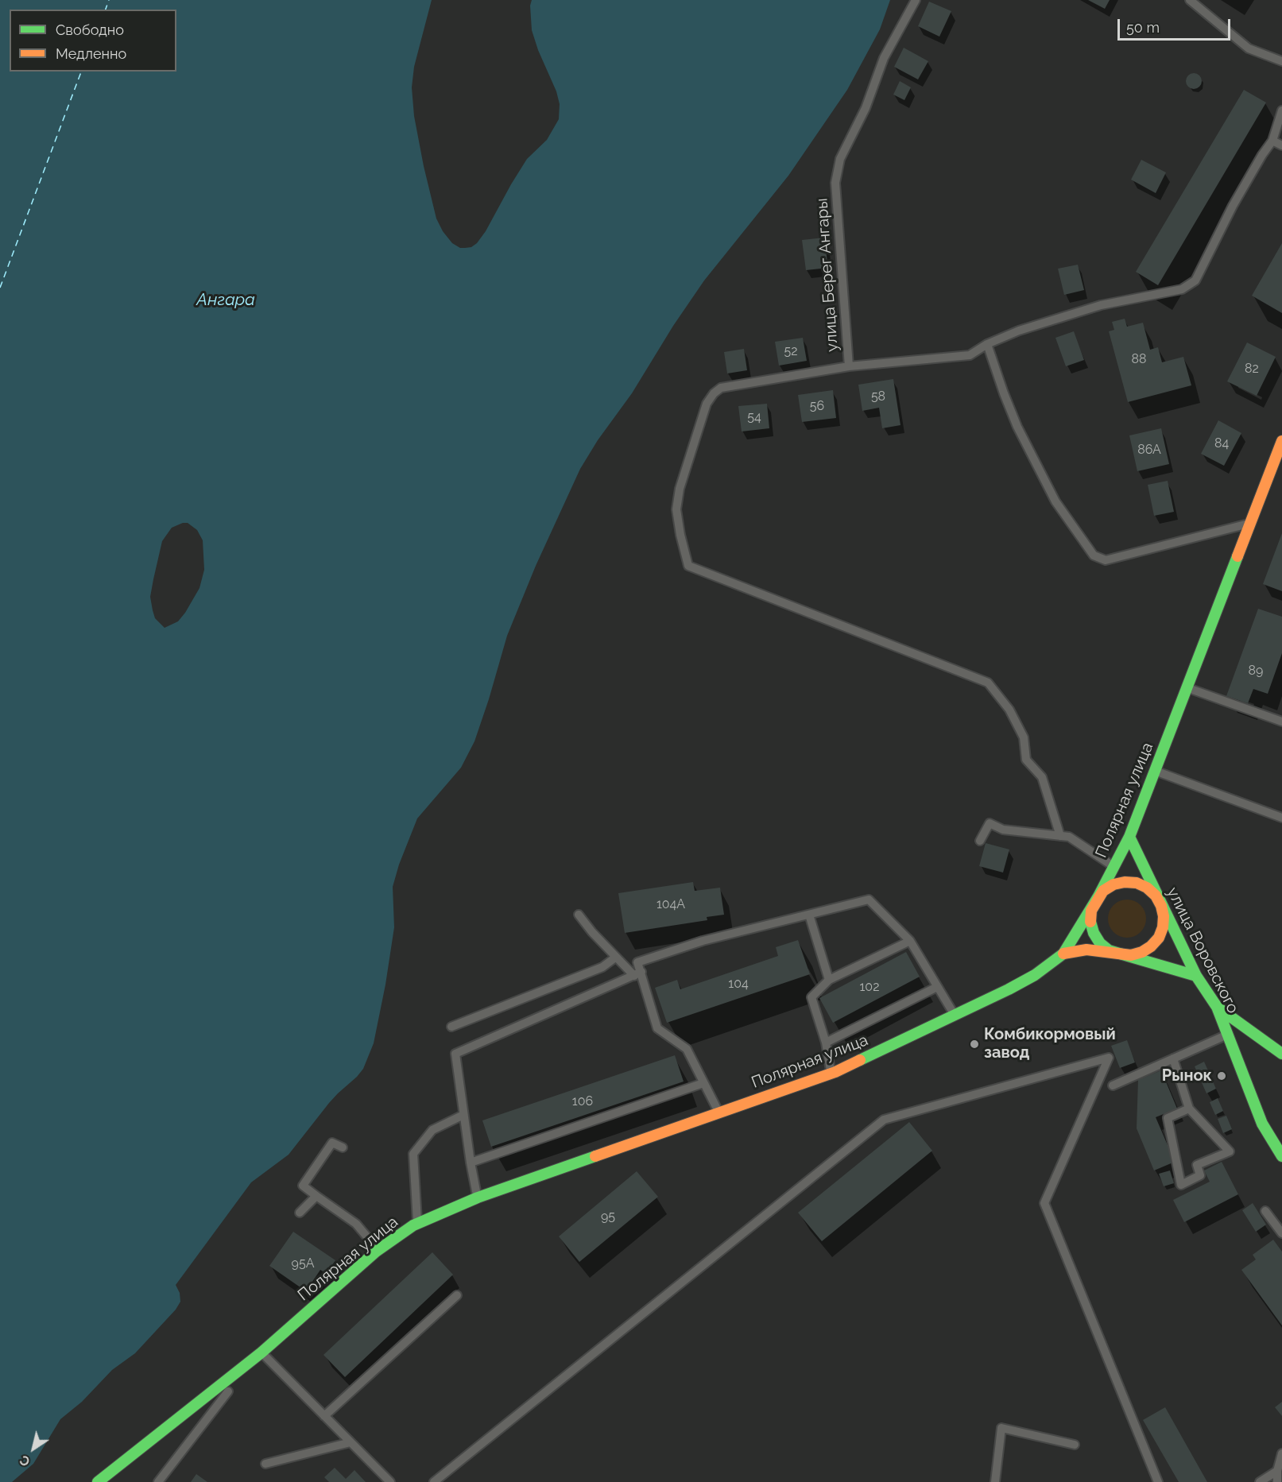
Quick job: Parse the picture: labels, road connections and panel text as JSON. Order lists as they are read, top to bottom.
{
  "streets": {
    "main road": ["Полярная улица", "улица Воровского"],
    "lane": ["улица Берег Ангары"]
  },
  "crossings": [
    ["Полярная улица", "улица Воровского"]
  ],
  "water": ["Ангара"],
  "places": ["Комбикормовый завод", "Рынок"],
  "house_numbers": [
    "52",
    "88",
    "82",
    "58",
    "56",
    "54",
    "84",
    "86А",
    "89",
    "104А",
    "104",
    "102",
    "106",
    "95",
    "95А"
  ],
  "legend": ["Свободно", "Медленно"],
  "scale_bar": "50 m",
  "north": "bottom left"
}
